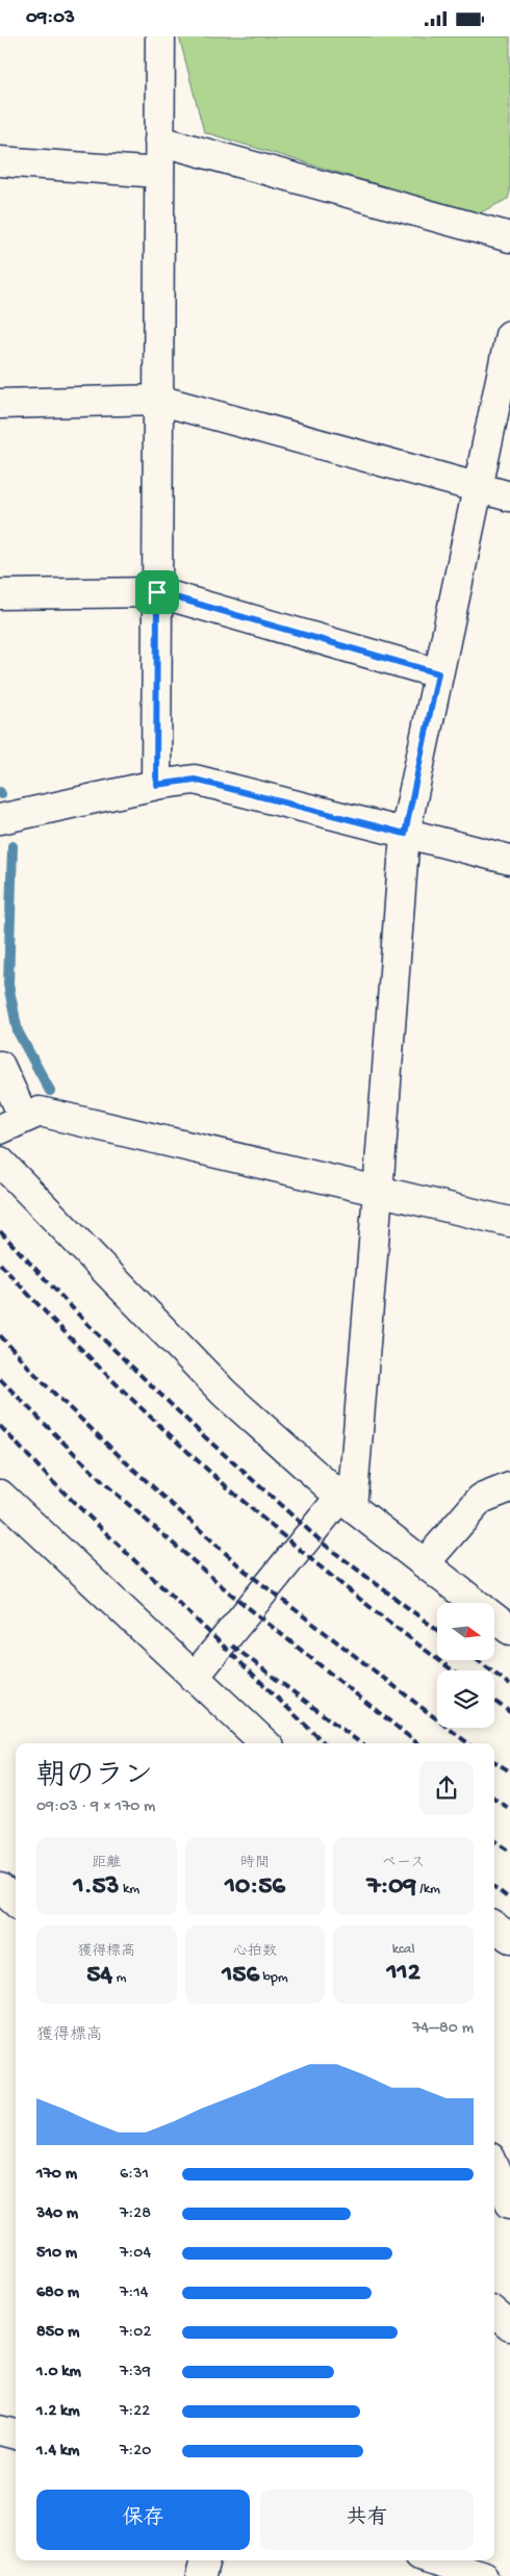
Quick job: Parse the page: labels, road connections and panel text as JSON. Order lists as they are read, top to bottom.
{
  "north": "right",
  "page": {
    "status": "09:03",
    "heading": ["朝のラン", "09:03 · 9 × 170 m"],
    "stats": [
      ["距離", "1.53 km"],
      ["時間", "10:56"],
      ["ペース", "7:09 /km"],
      ["獲得標高", "54 m"],
      ["心拍数", "156 bpm"],
      ["kcal", "112"]
    ],
    "chart": ["獲得標高", "74–80 m"],
    "list": [
      {
        "name": "170 m",
        "note": "6:31"
      },
      {
        "name": "340 m",
        "note": "7:28"
      },
      {
        "name": "510 m",
        "note": "7:04"
      },
      {
        "name": "680 m",
        "note": "7:14"
      },
      {
        "name": "850 m",
        "note": "7:02"
      },
      {
        "name": "1.0 km",
        "note": "7:39"
      },
      {
        "name": "1.2 km",
        "note": "7:22"
      },
      {
        "name": "1.4 km",
        "note": "7:20"
      }
    ],
    "buttons": ["保存", "共有"]
  }
}
